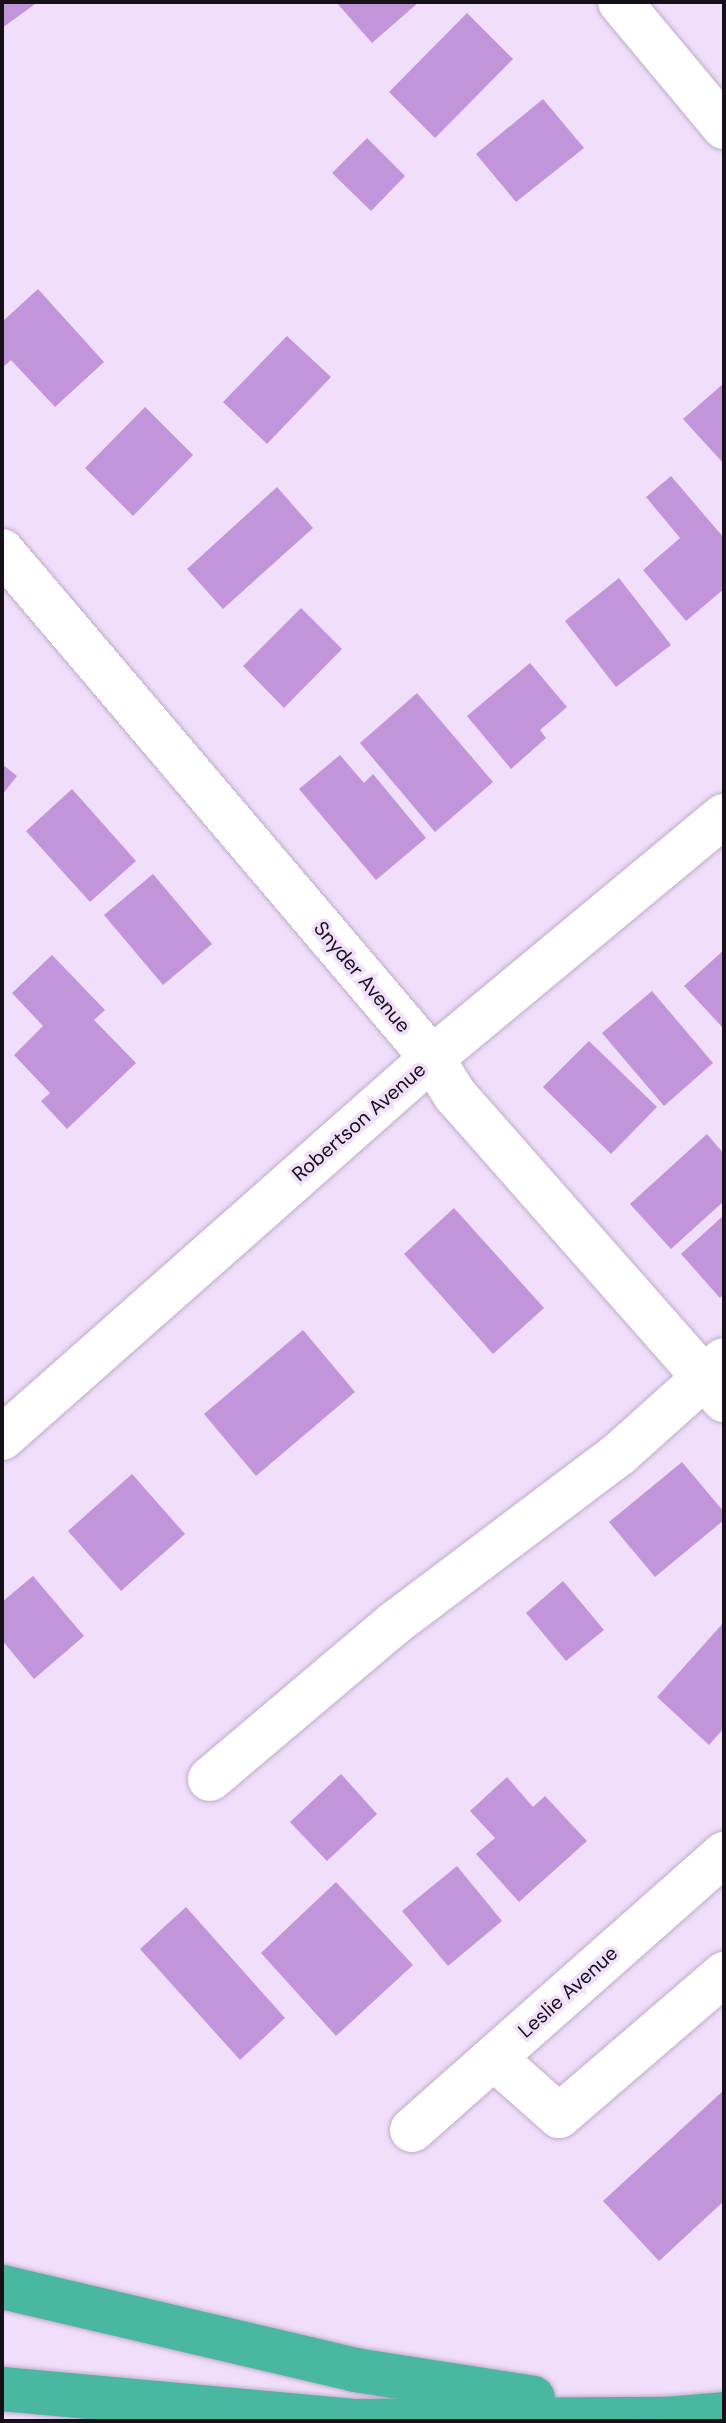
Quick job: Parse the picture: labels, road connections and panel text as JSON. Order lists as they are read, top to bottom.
{
  "streets": {
    "street": ["Snyder Avenue", "Robertson Avenue", "Leslie Avenue"]
  },
  "crossings": [
    ["Snyder Avenue", "Robertson Avenue"]
  ]
}
